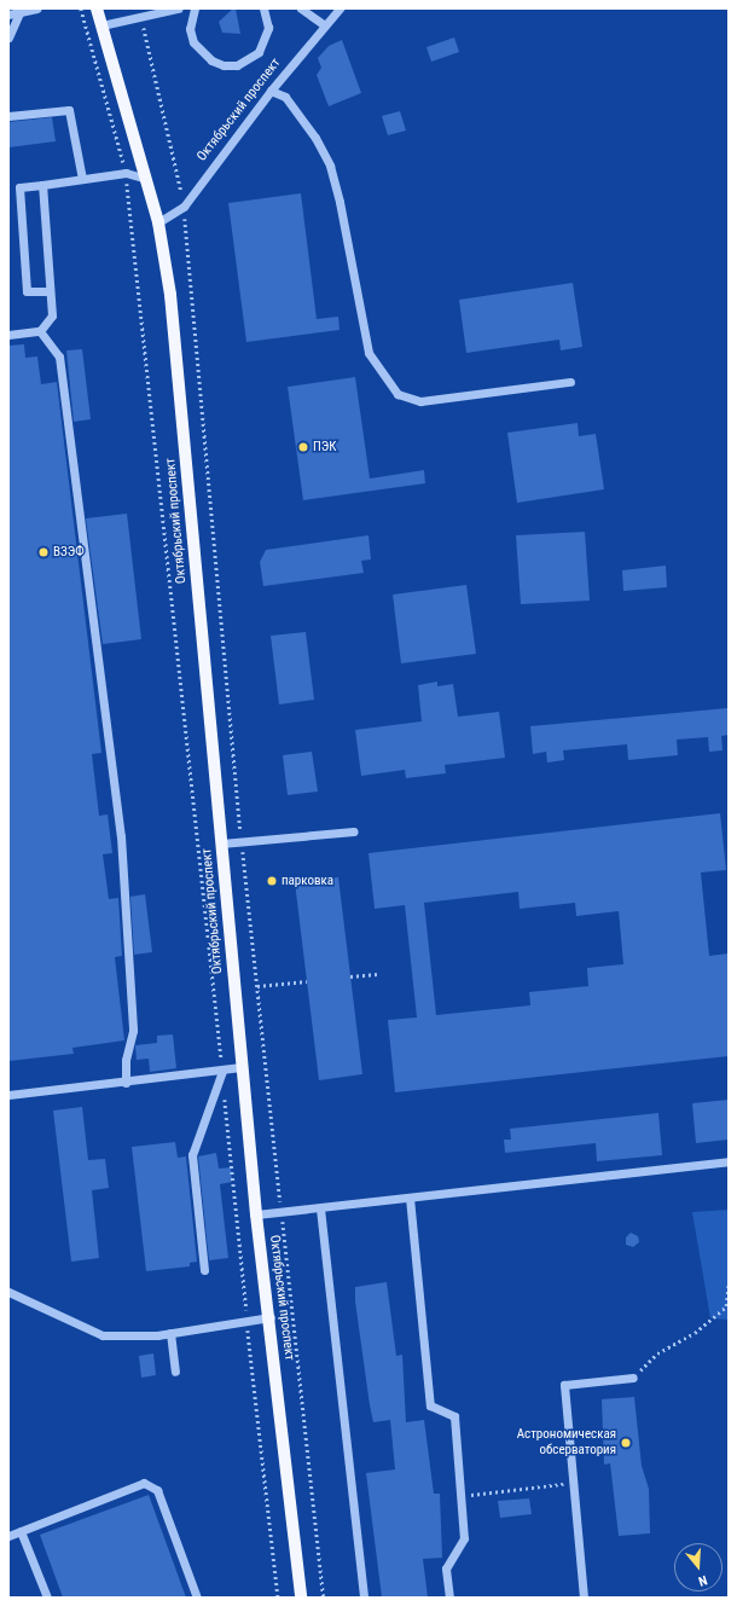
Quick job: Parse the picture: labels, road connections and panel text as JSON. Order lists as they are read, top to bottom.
{
  "streets": {
    "main road": ["Октябрьский проспект"]
  },
  "places": [
    "ПЭК",
    "ВЗЭФ",
    "парковка",
    "Aстрономическая обсерватория"
  ],
  "north": "bottom"
}
